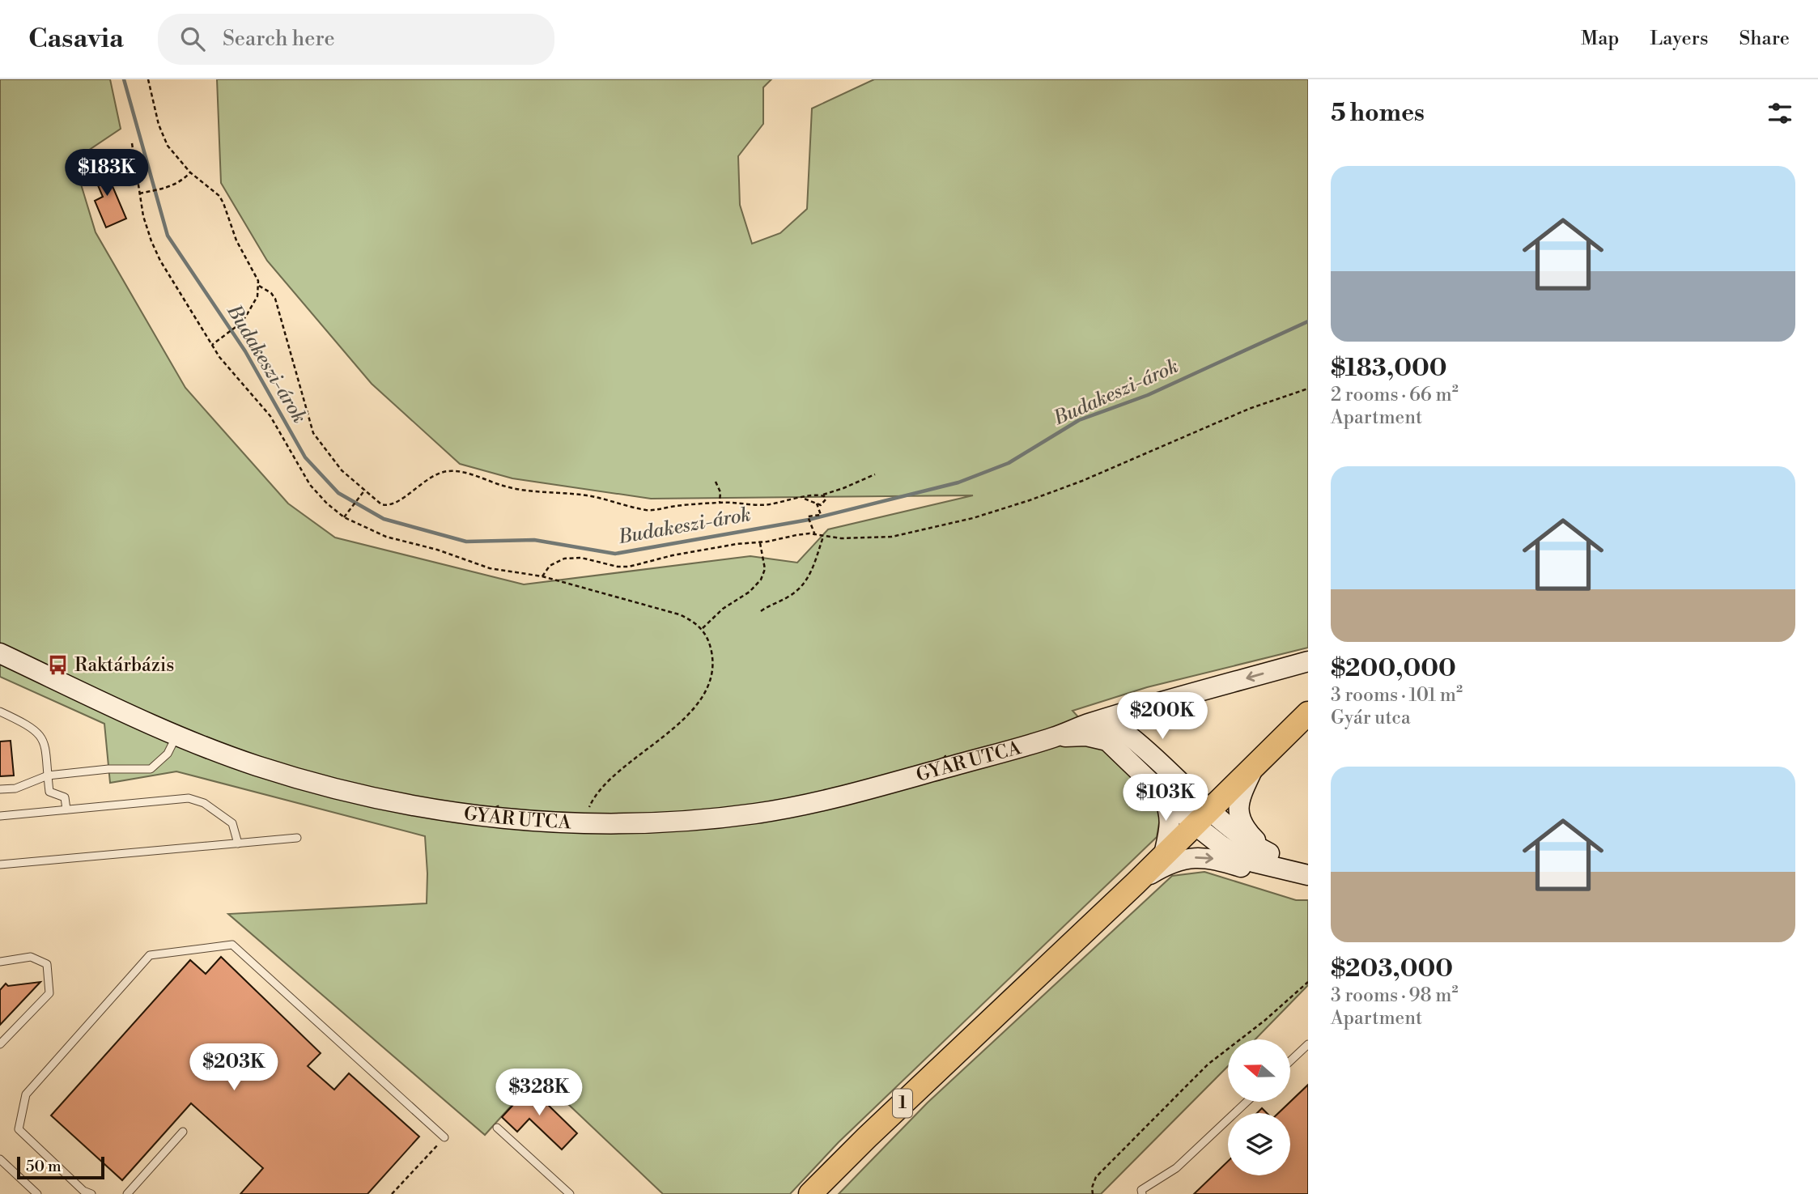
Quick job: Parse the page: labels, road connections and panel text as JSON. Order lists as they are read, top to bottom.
{
  "streets": {
    "main road": ["GYÁR UTCA", "1"]
  },
  "crossings": [
    ["GYÁR UTCA", "1"]
  ],
  "water": ["Budakeszi-árok"],
  "places": {
    "bus stop": ["Raktárbázis"]
  },
  "scale_bar": "50 m",
  "north": "left",
  "page": {
    "header": "Casavia",
    "search": "Search here",
    "nav": ["Map", "Layers", "Share"],
    "heading": "5 homes",
    "list": [
      {
        "name": "$183,000",
        "note": "2 rooms · 66 m² · Apartment"
      },
      {
        "name": "$200,000",
        "note": "3 rooms · 101 m² · Gyár utca"
      },
      {
        "name": "$203,000",
        "note": "3 rooms · 98 m² · Apartment"
      }
    ],
    "price": [
      "$183K",
      "$200K",
      "$103K",
      "$203K",
      "$328K"
    ],
    "scale": "50 m"
  }
}
